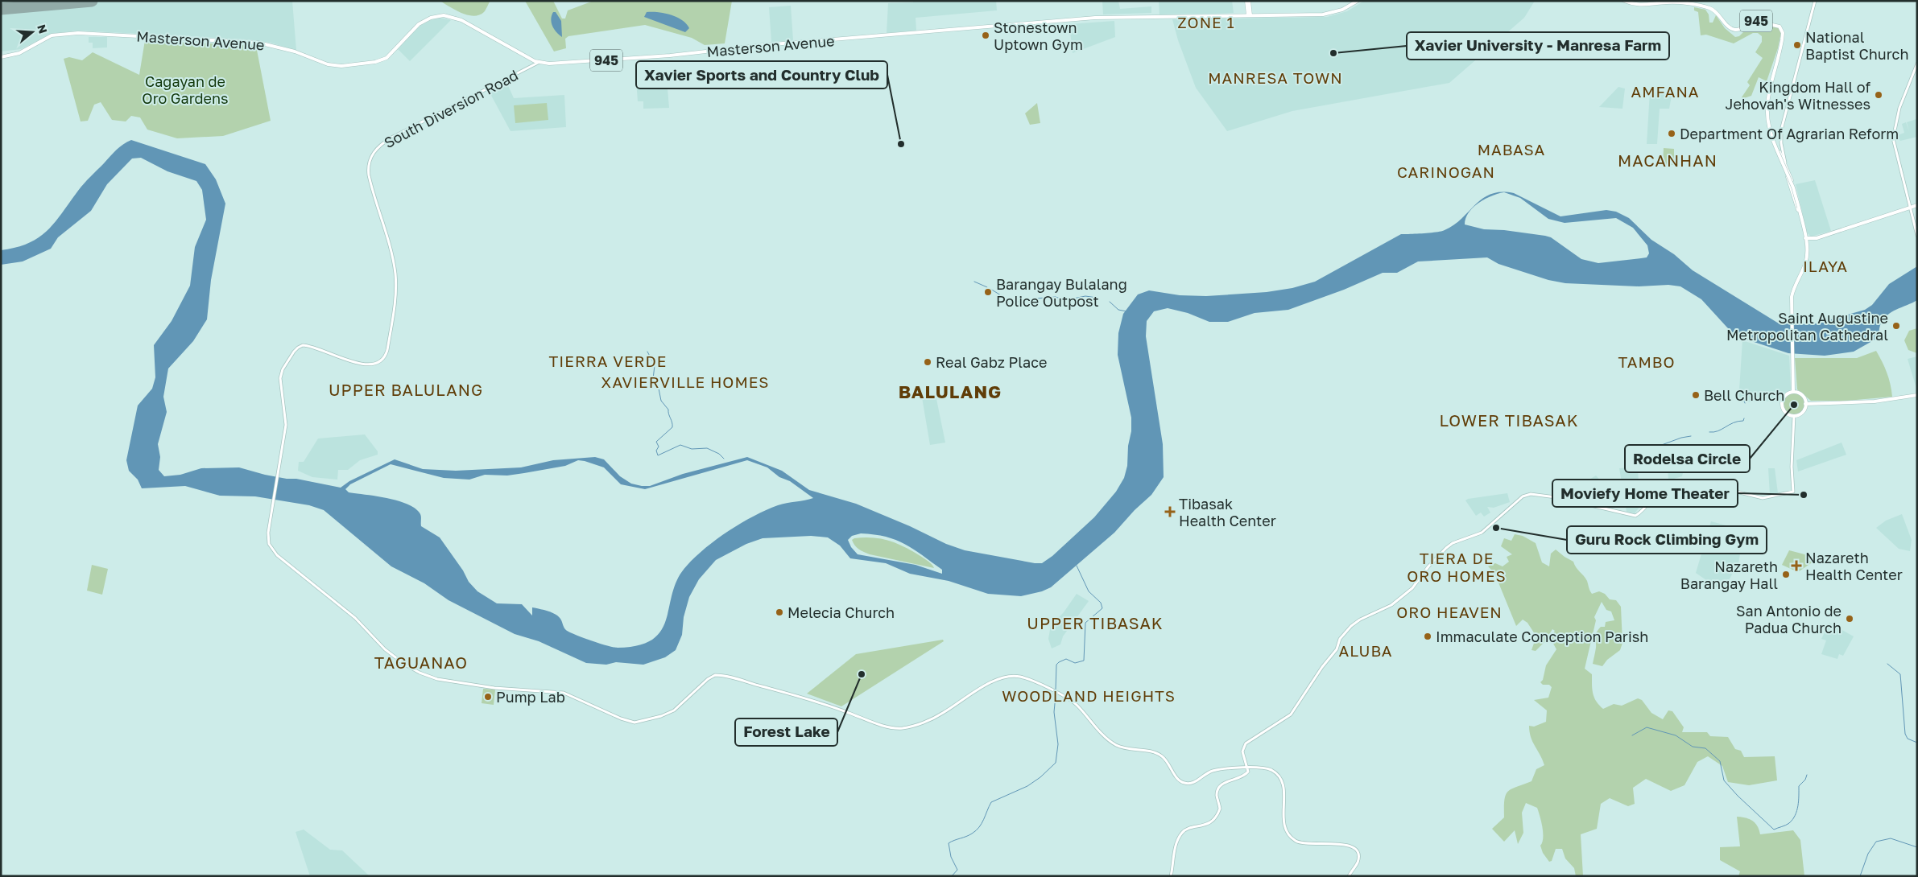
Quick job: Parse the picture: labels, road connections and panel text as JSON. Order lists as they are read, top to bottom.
{
  "streets": {
    "main road": ["945", "Masterson Avenue", "South Diversion Road"]
  },
  "crossings": [
    ["Masterson Avenue", "South Diversion Road"]
  ],
  "districts": [
    "ZONE 1",
    "MANRESA TOWN",
    "AMFANA",
    "MABASA",
    "MACANHAN",
    "CARINOGAN",
    "ILAYA",
    "TIERRA VERDE",
    "TAMBO",
    "XAVIERVILLE HOMES",
    "UPPER BALULANG",
    "BALULANG",
    "LOWER TIBASAK",
    "TIERA DE ORO HOMES",
    "ORO HEAVEN",
    "UPPER TIBASAK",
    "ALUBA",
    "TAGUANAO",
    "WOODLAND HEIGHTS"
  ],
  "parks": ["Cagayan de Oro Gardens"],
  "places": {
    "other": [
      "Stonestown Uptown Gym",
      "National Baptist Church",
      "Xavier University - Manresa Farm",
      "Kingdom Hall of Jehovah's Witnesses",
      "Department Of Agrarian Reform",
      "Xavier Sports and Country Club",
      "Barangay Bulalang Police Outpost",
      "Saint Augustine Metropolitan Cathedral",
      "Real Gabz Place",
      "Bell Church",
      "Rodelsa Circle",
      "Moviefy Home Theater",
      "Guru Rock Climbing Gym",
      "Nazareth Barangay Hall",
      "Melecia Church",
      "San Antonio de Padua Church",
      "Immaculate Conception Parish",
      "Forest Lake",
      "Pump Lab"
    ],
    "health": ["Tibasak Health Center", "Nazareth Health Center"]
  },
  "north": "right"
}
